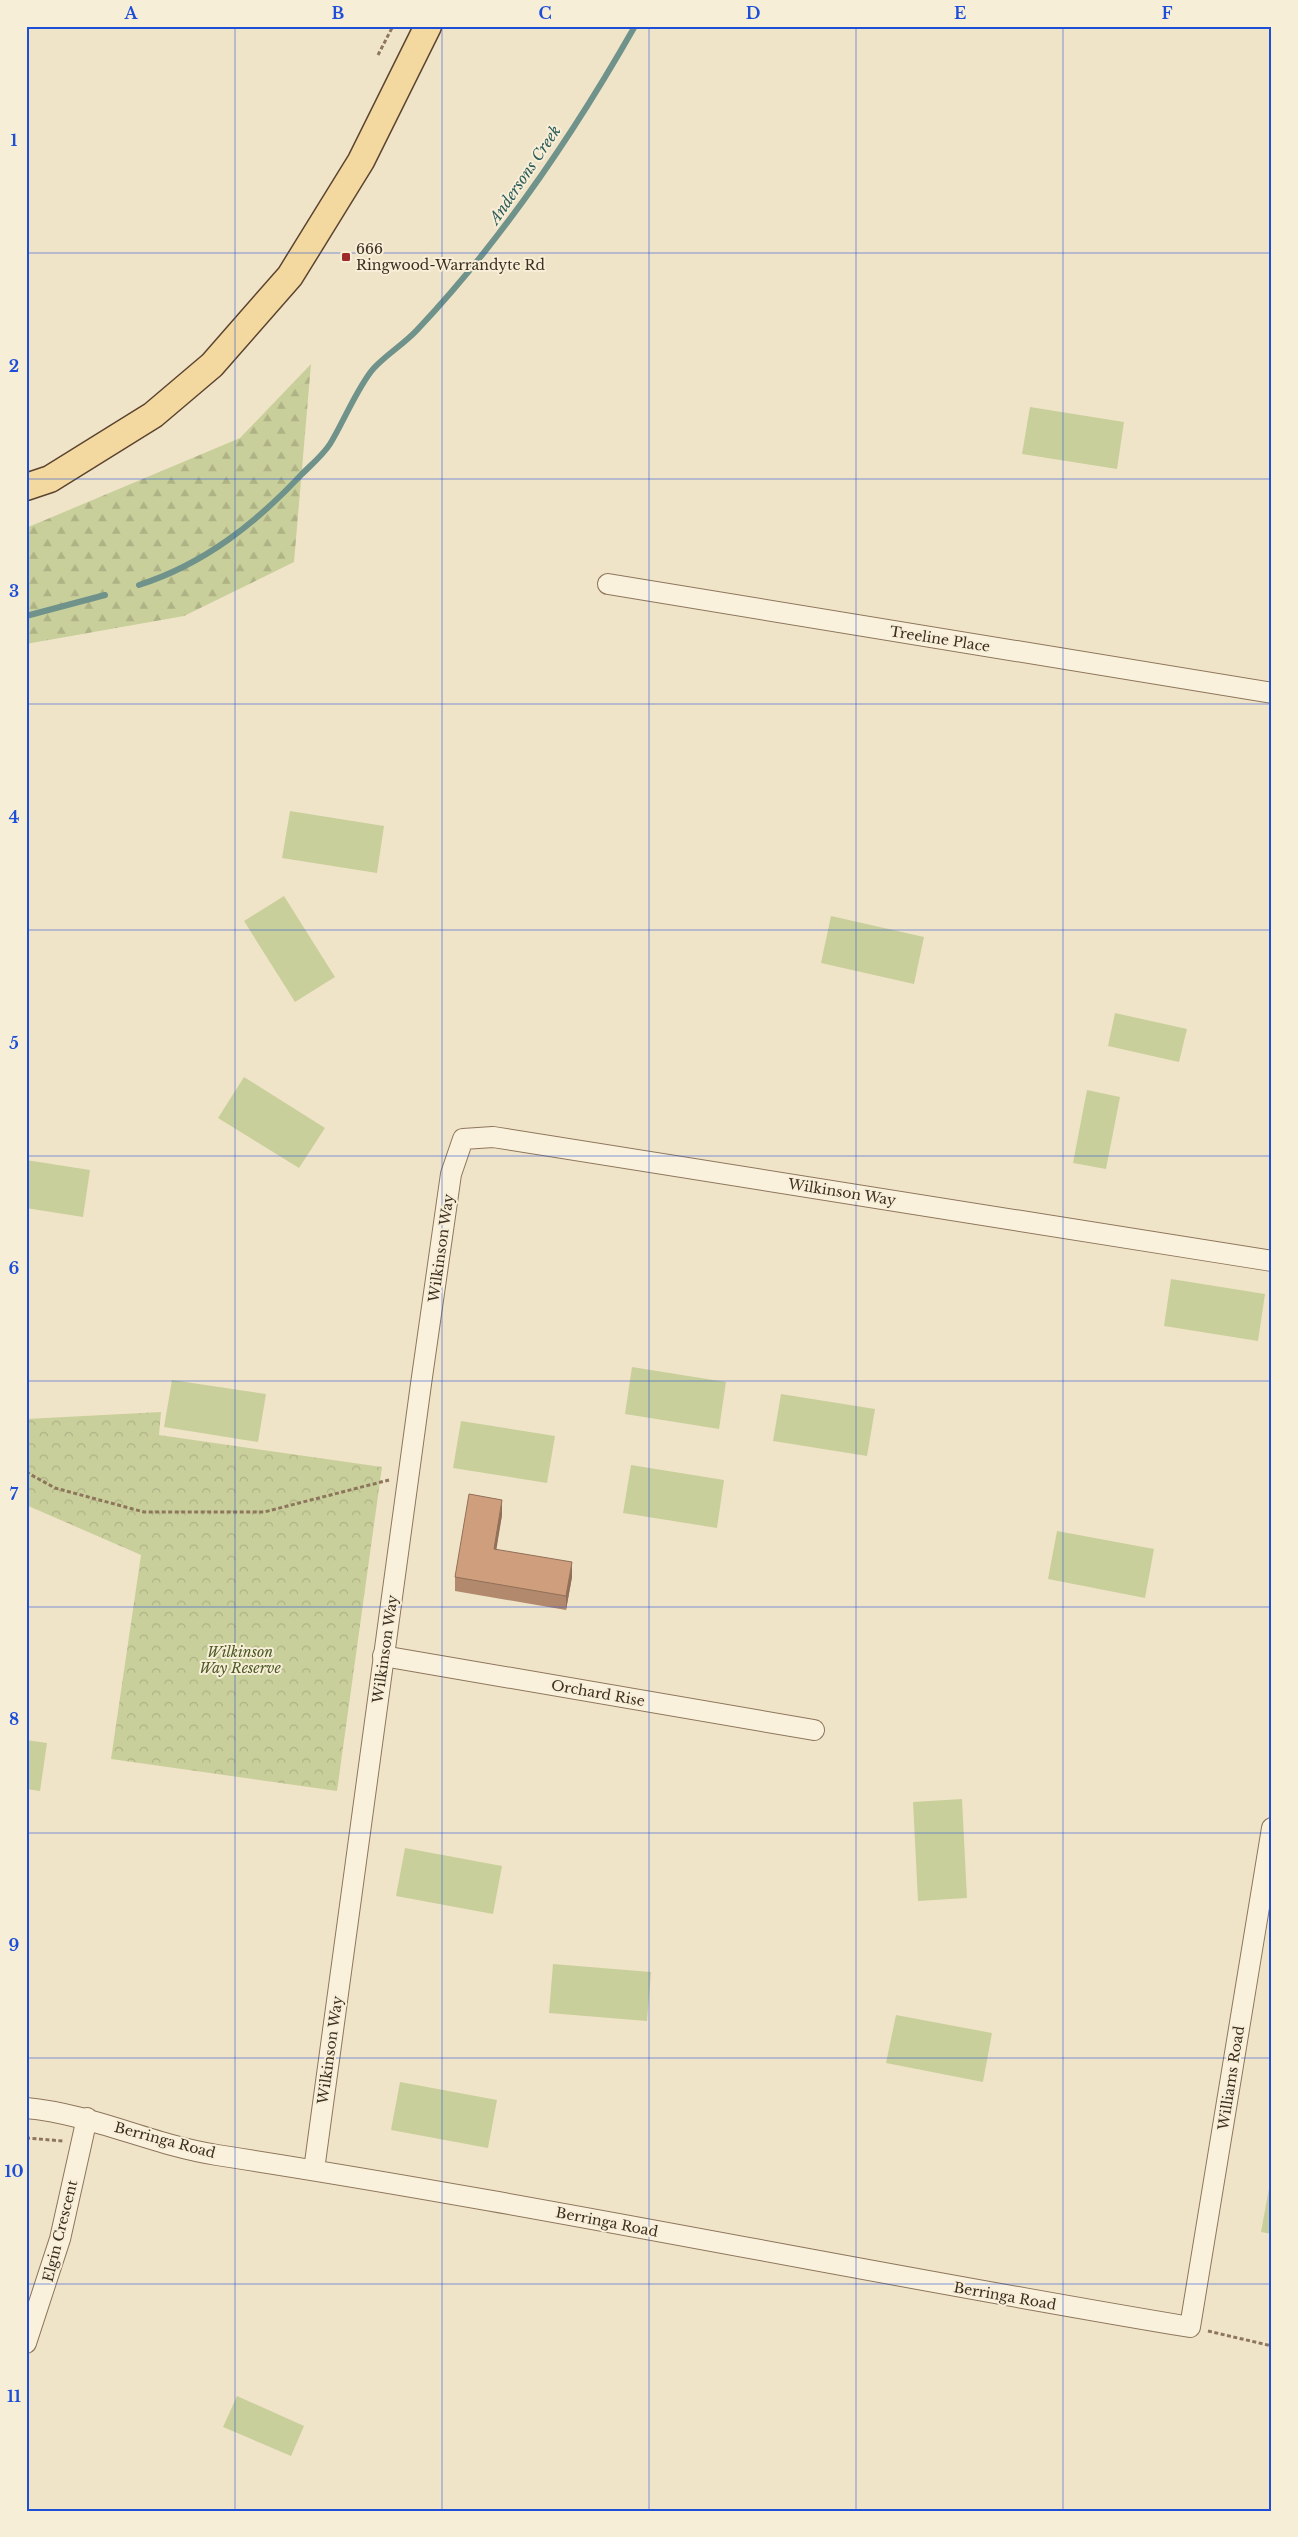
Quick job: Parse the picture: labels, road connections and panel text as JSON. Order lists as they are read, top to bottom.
{
  "streets": {
    "street": [
      "Treeline Place",
      "Wilkinson Way",
      "Orchard Rise",
      "Williams Road",
      "Berringa Road",
      "Elgin Crescent"
    ]
  },
  "crossings": [
    ["Wilkinson Way", "Orchard Rise"],
    ["Wilkinson Way", "Berringa Road"],
    ["Williams Road", "Berringa Road"],
    ["Berringa Road", "Elgin Crescent"]
  ],
  "water": ["Andersons Creek"],
  "parks": ["Wilkinson Way Reserve"],
  "places": {
    "transit": ["666 Ringwood-Warrandyte Rd"]
  },
  "grid": {
    "columns": [
      "A",
      "B",
      "C",
      "D",
      "E",
      "F"
    ],
    "rows": [
      "1",
      "2",
      "3",
      "4",
      "5",
      "6",
      "7",
      "8",
      "9",
      "10",
      "11"
    ]
  }
}
